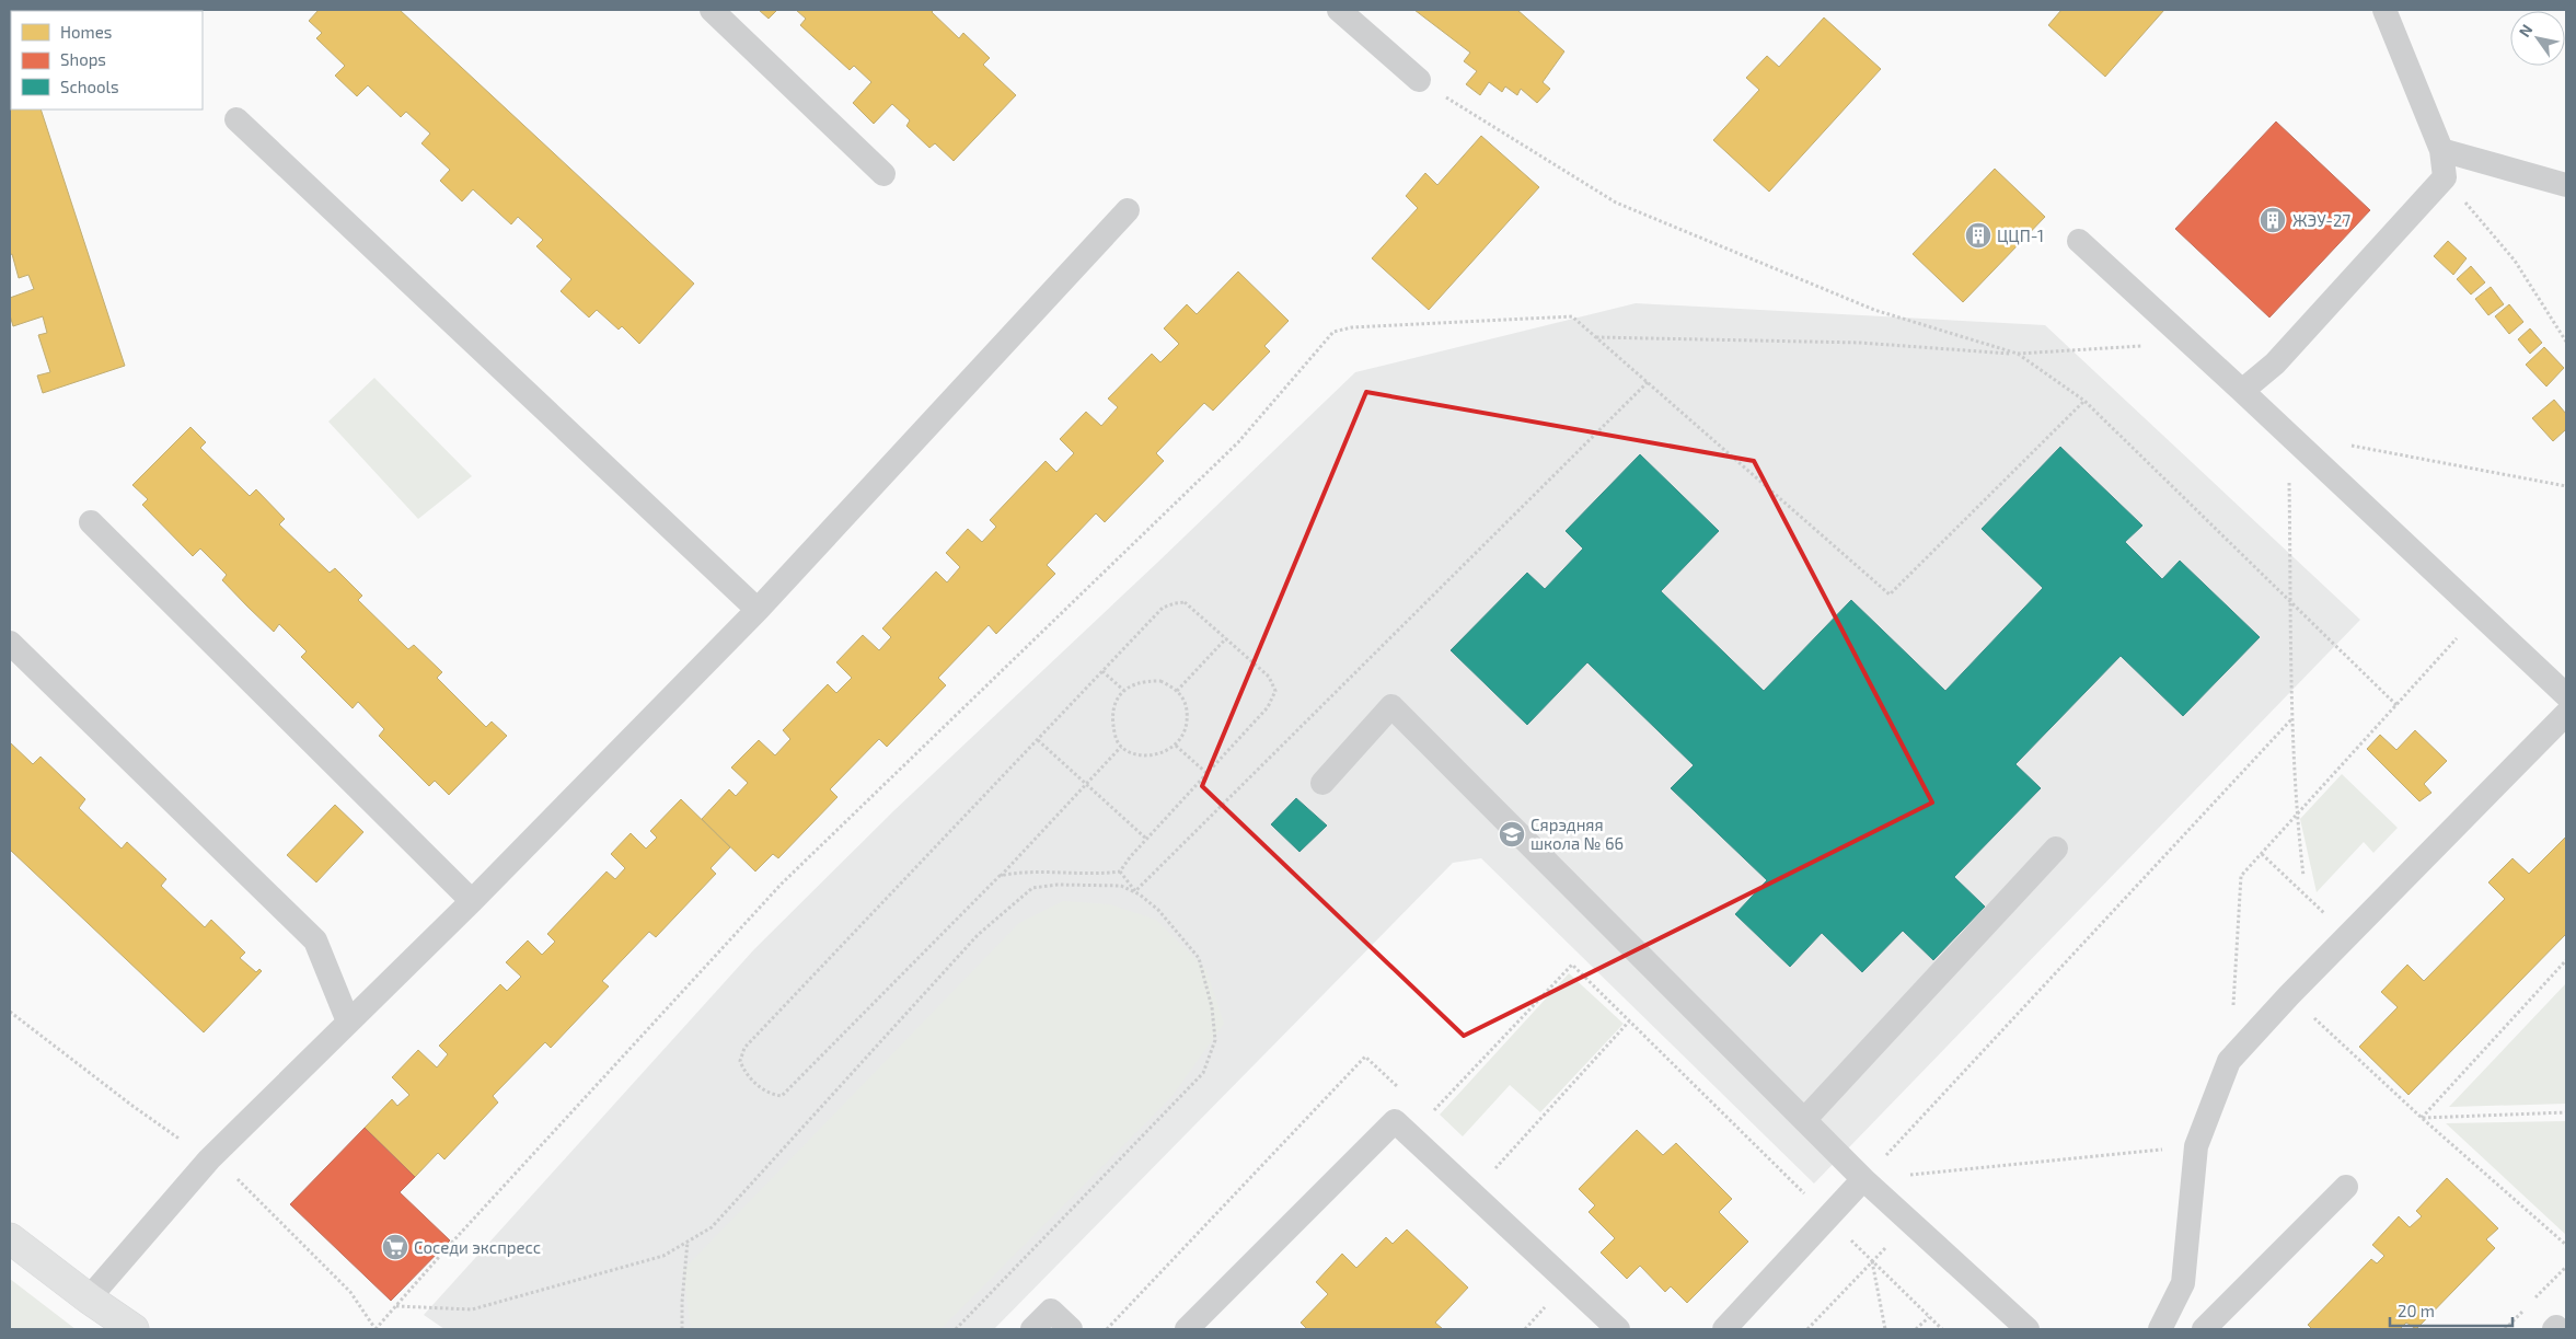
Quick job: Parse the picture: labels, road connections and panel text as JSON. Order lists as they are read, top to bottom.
{
  "places": {
    "building": ["ЖЭУ-27", "ЦЦП-1"],
    "school or university": ["Сярэдняя школа № 66"],
    "supermarket": ["Соседи экспресс"]
  },
  "legend": ["Homes", "Shops", "Schools"],
  "scale_bar": "20 m",
  "north": "top left"
}
